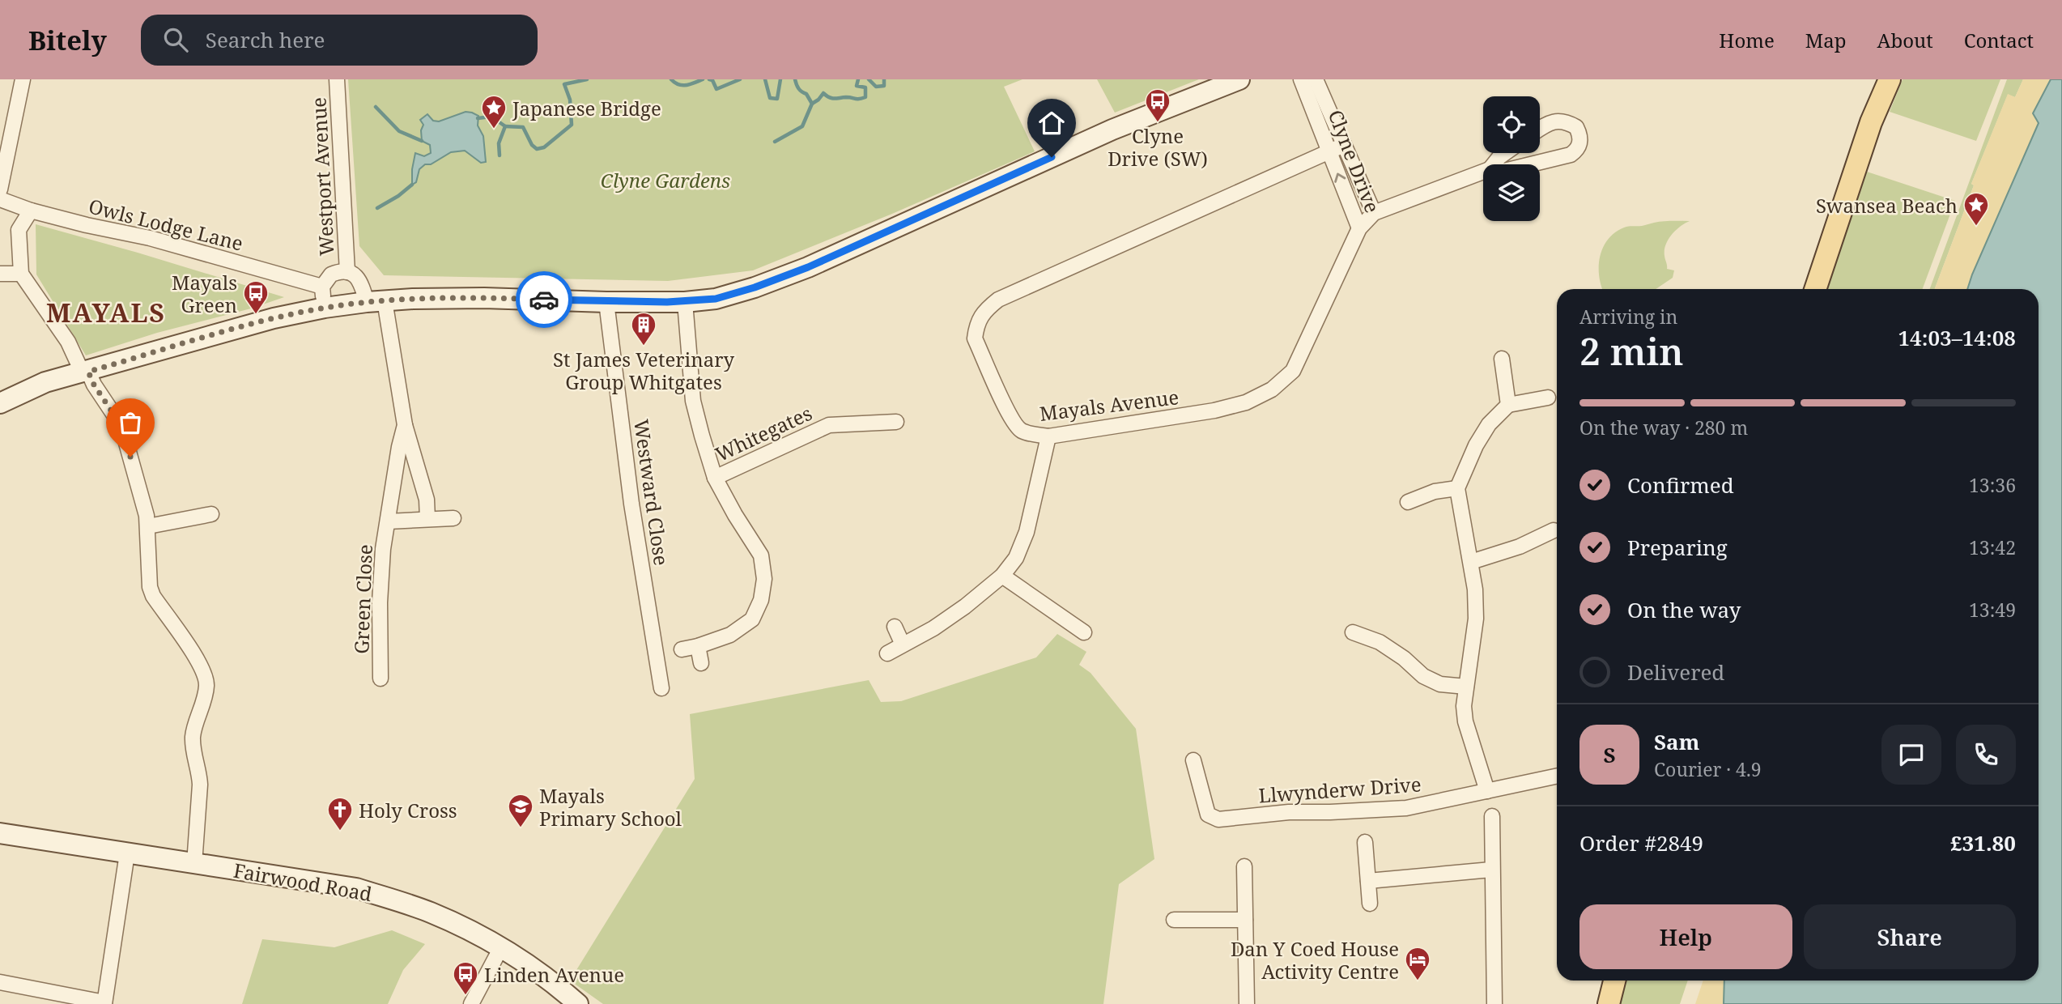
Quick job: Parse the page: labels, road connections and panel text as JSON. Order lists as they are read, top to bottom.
{
  "streets": {
    "main road": ["Fairwood Road"],
    "street": [
      "Clyne Drive",
      "Westport Avenue",
      "Owls Lodge Lane",
      "Mayals Avenue",
      "Whitegates",
      "Westward Close",
      "Green Close",
      "Llwynderw Drive"
    ]
  },
  "crossings": [
    ["Clyne Drive", "Mayals Avenue"],
    ["Westport Avenue", "Green Close"]
  ],
  "districts": ["MAYALS"],
  "parks": ["Clyne Gardens"],
  "places": {
    "bus stop": ["Clyne Drive (SW)", "Mayals Green", "Linden Avenue"],
    "place": ["Japanese Bridge", "Swansea Beach"],
    "building": ["St James Veterinary Group Whitgates"],
    "school or university": ["Mayals Primary School"],
    "church": ["Holy Cross"],
    "hotel": ["Dan Y Coed House Activity Centre"]
  },
  "page": {
    "header": "Bitely",
    "search": "Search here",
    "nav": [
      "Home",
      "Map",
      "About",
      "Contact"
    ],
    "heading": ["2 min", "Arriving in", "14:03–14:08"],
    "panel": [
      "Sam",
      "Courier · 4.9",
      "Order #2849",
      "£31.80"
    ],
    "bar": "On the way · 280 m",
    "list": [
      ["Confirmed", "13:36"],
      ["Preparing", "13:42"],
      ["On the way", "13:49"],
      "Delivered"
    ],
    "round": "S",
    "buttons": ["Help", "Share"]
  }
}
